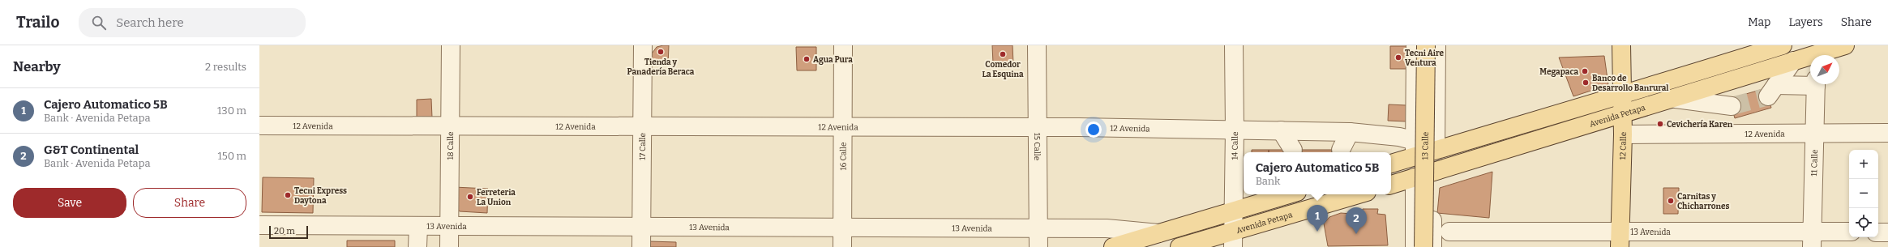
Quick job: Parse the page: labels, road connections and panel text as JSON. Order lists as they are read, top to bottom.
{
  "streets": {
    "main road": ["Avenida Petapa", "13 Calle", "12 Calle"],
    "street": [
      "12 Avenida",
      "15 Calle",
      "18 Calle",
      "17 Calle",
      "14 Calle",
      "16 Calle",
      "11 Calle",
      "13 Avenida"
    ]
  },
  "crossings": [
    ["Avenida Petapa", "14 Calle"],
    ["Avenida Petapa", "12 Calle"],
    ["12 Avenida", "15 Calle"],
    ["12 Avenida", "13 Calle"],
    ["12 Avenida", "18 Calle"],
    ["12 Avenida", "17 Calle"],
    ["12 Avenida", "14 Calle"],
    ["12 Avenida", "12 Calle"],
    ["12 Avenida", "16 Calle"],
    ["12 Avenida", "11 Calle"],
    ["15 Calle", "13 Avenida"],
    ["18 Calle", "13 Avenida"],
    ["17 Calle", "13 Avenida"],
    ["12 Calle", "13 Avenida"],
    ["16 Calle", "13 Avenida"],
    ["11 Calle", "13 Avenida"]
  ],
  "places": [
    "Tienda y Panadería Beraca",
    "Comedor La Esquina",
    "Tecni Aire Ventura",
    "Agua Pura",
    "Megapaca",
    "Banco de Desarrollo Banrural",
    "Cevichería Karen",
    "Tecni Express Daytona",
    "Ferreteria La Union",
    "Carnitas y Chicharrones"
  ],
  "scale_bar": "20 m",
  "north": "top right",
  "page": {
    "header": "Trailo",
    "search": "Search here",
    "nav": ["Map", "Layers", "Share"],
    "heading": ["Nearby", "2 results"],
    "list": [
      {
        "mark": "1",
        "name": "Cajero Automatico 5B",
        "note": "Bank · Avenida Petapa",
        "value": "130 m"
      },
      {
        "mark": "2",
        "name": "G&T Continental",
        "note": "Bank · Avenida Petapa",
        "value": "150 m"
      }
    ],
    "map_buttons": ["+", "−"],
    "popup": ["Cajero Automatico 5B", "Bank"],
    "buttons": ["Save", "Share"],
    "pins": ["1", "2"],
    "scale": "20 m"
  }
}
